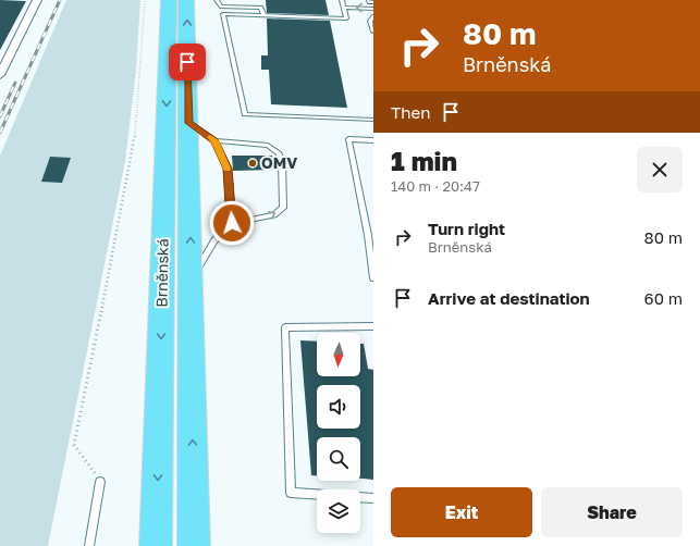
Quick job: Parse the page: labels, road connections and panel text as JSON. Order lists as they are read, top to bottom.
{
  "streets": {
    "highway": ["Brněnská"]
  },
  "places": ["OMV"],
  "north": "bottom",
  "page": {
    "turn": ["80 m", "Brněnská"],
    "then": "Then",
    "heading": ["1 min", "140 m · 20:47"],
    "list": [
      {
        "name": "Turn right",
        "note": "Brněnská",
        "value": "80 m"
      },
      {
        "name": "Arrive at destination",
        "value": "60 m"
      }
    ],
    "buttons": ["Exit", "Share"]
  }
}
